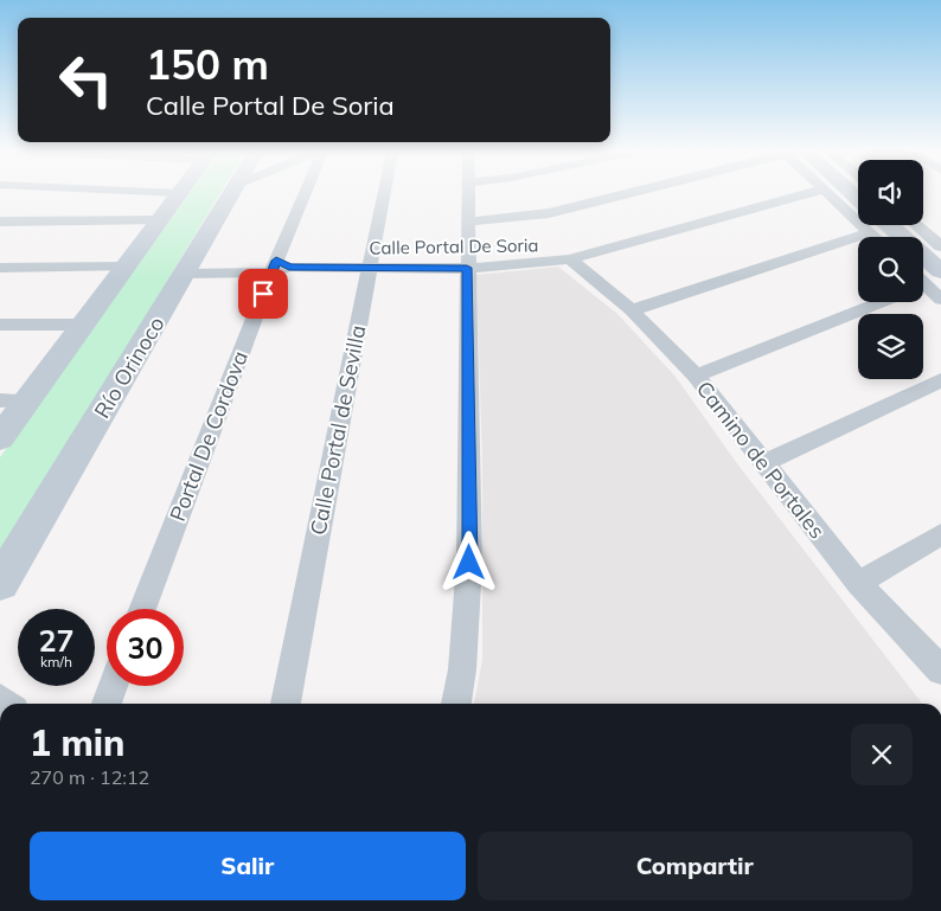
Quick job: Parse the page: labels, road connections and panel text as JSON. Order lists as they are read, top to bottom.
{
  "streets": {
    "street": [
      "Calle Portal De Soria",
      "Río Orinoco",
      "Calle Portal de Sevilla",
      "Portal De Cordova",
      "Camino de Portales"
    ]
  },
  "crossings": [
    ["Calle Portal De Soria", "Río Orinoco"],
    ["Calle Portal De Soria", "Calle Portal de Sevilla"],
    ["Calle Portal De Soria", "Portal De Cordova"],
    ["Calle Portal De Soria", "Camino de Portales"]
  ],
  "page": {
    "turn": ["150 m", "Calle Portal De Soria"],
    "speed": "27 km/h",
    "limit": "30",
    "heading": ["1 min", "270 m · 12:12"],
    "buttons": ["Salir", "Compartir"]
  }
}
